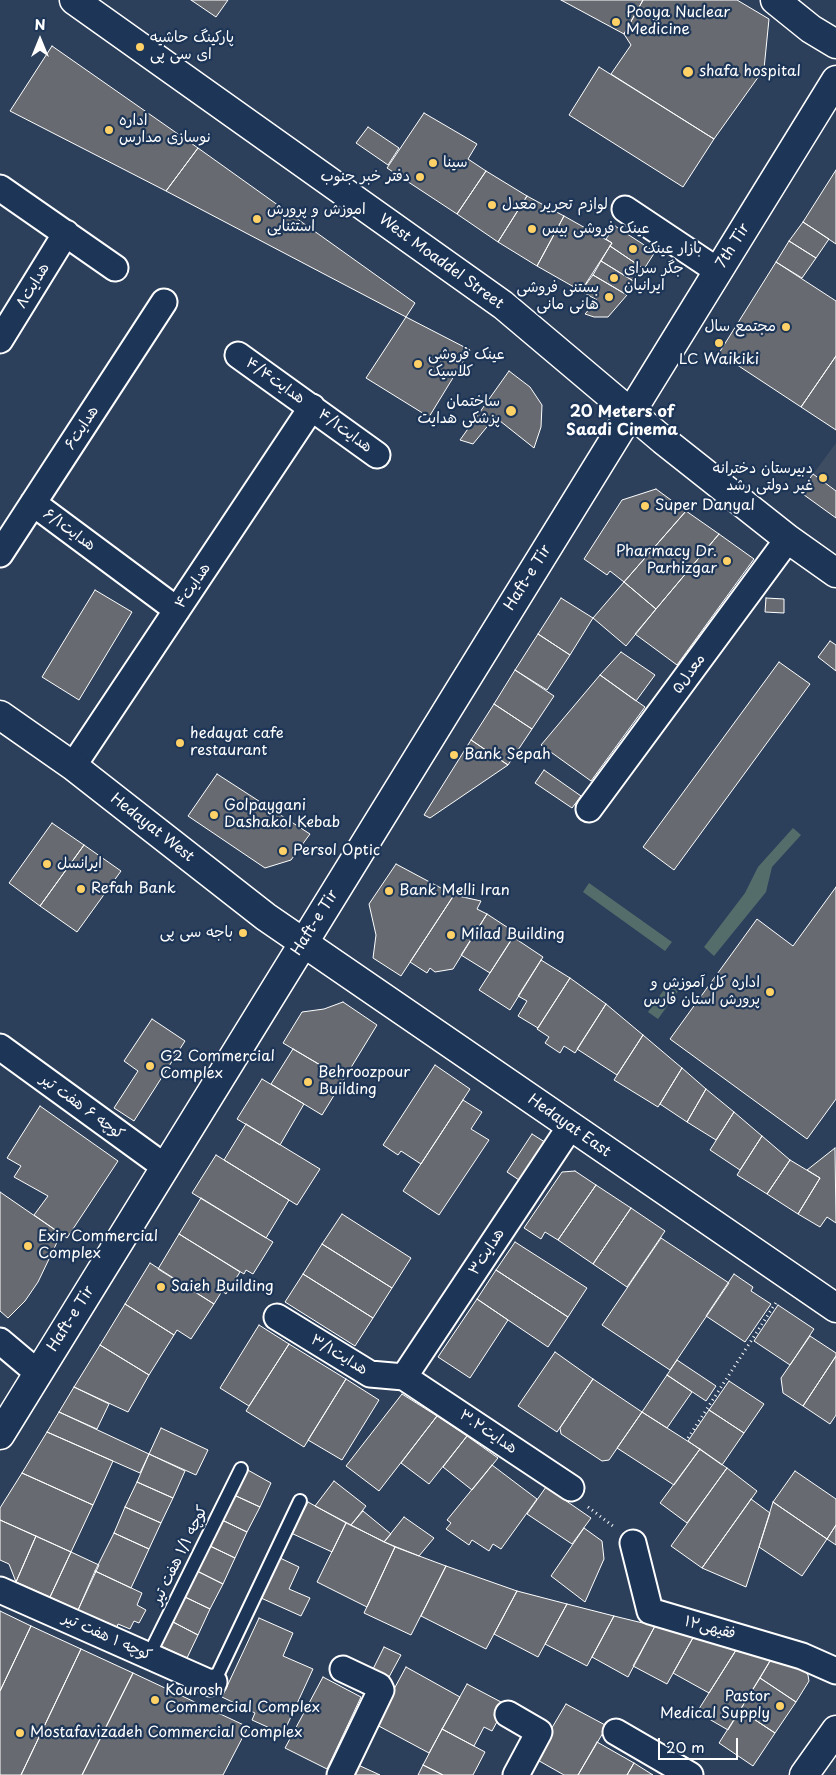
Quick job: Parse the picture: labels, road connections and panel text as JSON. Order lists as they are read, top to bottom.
{
  "streets": {
    "street": [
      "7th Tir",
      "West Moaddel Street",
      "هدایت۸",
      "هدایت۴/۴",
      "هدایت۶",
      "هدایت۴/۱",
      "هدایت۶/۱",
      "Haft-e Tir",
      "هدایت۴",
      "معدل۵",
      "Hedayat West",
      "کوچه ۶ هفت تیر",
      "Hedayat East",
      "هدایت۳",
      "هدایت۳/۱",
      "هدایت۳.۲",
      "فقیهی۱۲",
      "کوچه ۱ هفت تیر"
    ],
    "lane": ["کوچه ۱/۱ هفت تیر"]
  },
  "crossings": [
    ["7th Tir", "West Moaddel Street"],
    ["7th Tir", "Haft-e Tir"],
    ["West Moaddel Street", "Haft-e Tir"],
    ["West Moaddel Street", "معدل۵"],
    ["هدایت۴/۴", "هدایت۴/۱"],
    ["هدایت۴/۴", "هدایت۴"],
    ["هدایت۶", "هدایت۶/۱"],
    ["هدایت۴/۱", "هدایت۴"],
    ["هدایت۶/۱", "هدایت۴"],
    ["Haft-e Tir", "Hedayat West"],
    ["Haft-e Tir", "کوچه ۶ هفت تیر"],
    ["Haft-e Tir", "Hedayat East"],
    ["هدایت۴", "Hedayat West"],
    ["Hedayat West", "Hedayat East"],
    ["Hedayat East", "هدایت۳"],
    ["هدایت۳", "هدایت۳/۱"],
    ["هدایت۳", "هدایت۳.۲"],
    ["هدایت۳/۱", "هدایت۳.۲"],
    ["کوچه ۱/۱ هفت تیر", "کوچه ۱ هفت تیر"]
  ],
  "districts": ["20 Meters of Saadi Cinema"],
  "places": [
    "Pooya Nuclear Medicine",
    "پارکینگ حاشیه ای سی پی",
    "shafa hospital",
    "اداره نوسازی مدارس",
    "سینا",
    "دفتر خبر جنوب",
    "لوازم تحریر معدل",
    "اموزش و پرورش استثنایی",
    "عینک فروشی بیس",
    "بازار عینک",
    "جگر سرای ایرانیان",
    "بستنی فروشی هانی مانی",
    "مجتمع سال",
    "LC Waikiki",
    "عینک فروشی کلاسیک",
    "ساختمان پزشکی هدایت",
    "دبیرستان دخترانه غیر دولتی رشد",
    "Super Danyal",
    "Pharmacy Dr. Parhizgar",
    "hedayat cafe restaurant",
    "Bank Sepah",
    "Golpaygani Dashakol Kebab",
    "Persol Optic",
    "ایرانسل",
    "Refah Bank",
    "Bank Melli Iran",
    "باجه سی پی",
    "Milad Building",
    "اداره کل آموزش و پرورش استان فارس",
    "G2 Commercial Complex",
    "Behroozpour Building",
    "Exir Commercial Complex",
    "Saieh Building",
    "Kourosh Commercial Complex",
    "Pastor Medical Supply",
    "Mostafavizadeh Commercial Complex"
  ],
  "scale_bar": "20 m",
  "north": "top"
}
